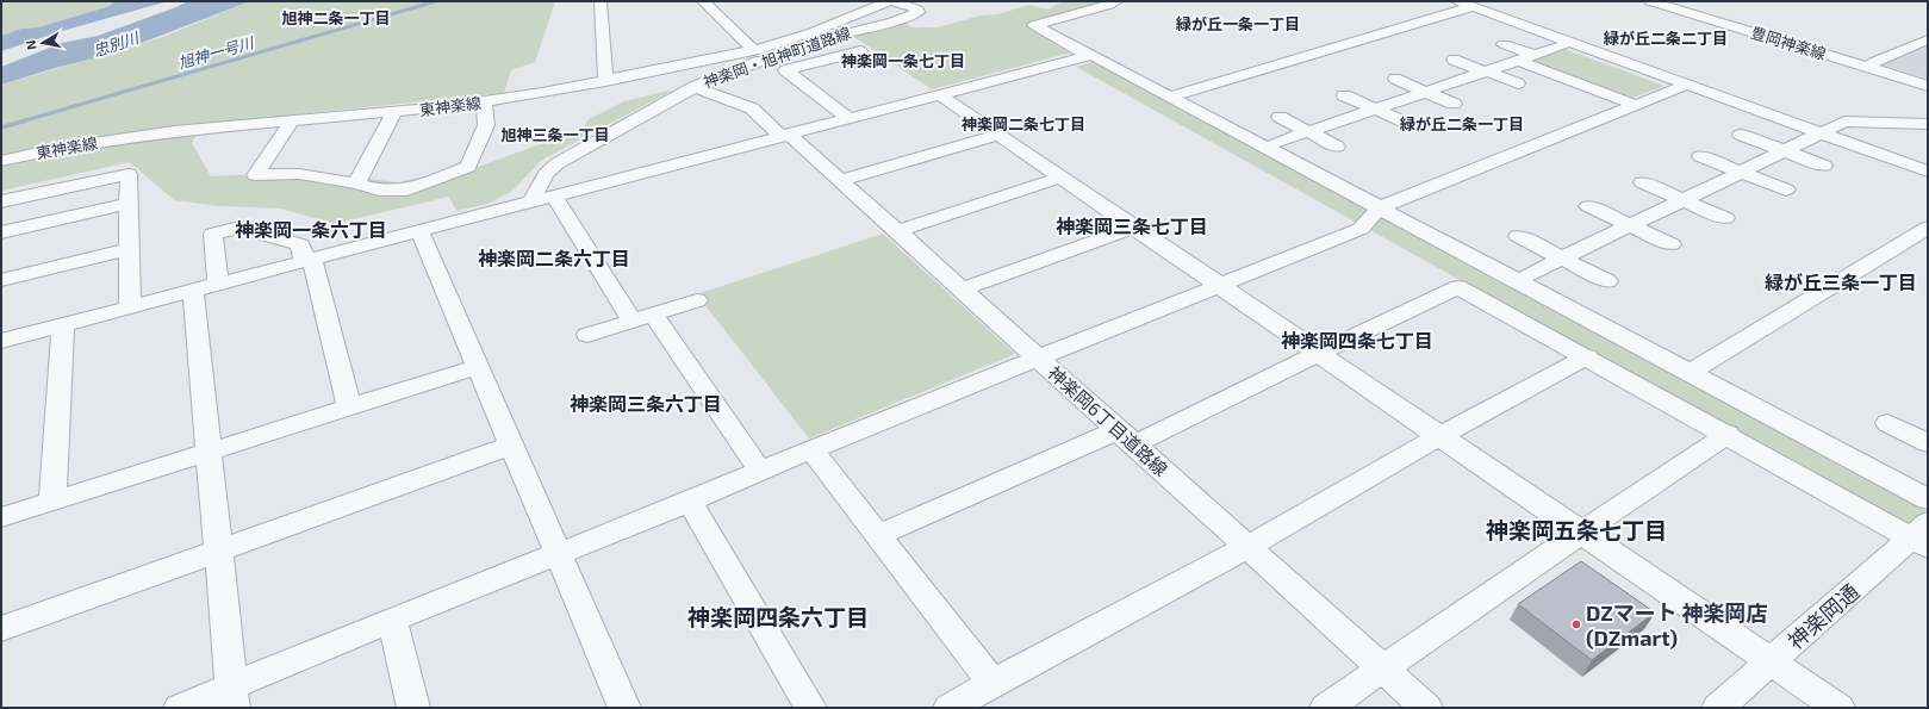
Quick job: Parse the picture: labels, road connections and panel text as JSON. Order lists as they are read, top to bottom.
{
  "streets": {
    "street": [
      "豊岡神楽線",
      "神楽岡・旭神町道路線",
      "東神楽線",
      "神楽岡6丁目道路線",
      "神楽岡通"
    ]
  },
  "crossings": [
    ["神楽岡・旭神町道路線", "神楽岡6丁目道路線"]
  ],
  "districts": [
    "旭神二条一丁目",
    "緑が丘一条一丁目",
    "緑が丘二条二丁目",
    "神楽岡一条七丁目",
    "神楽岡二条七丁目",
    "緑が丘二条一丁目",
    "旭神三条一丁目",
    "神楽岡三条七丁目",
    "神楽岡一条六丁目",
    "神楽岡二条六丁目",
    "緑が丘三条一丁目",
    "神楽岡四条七丁目",
    "神楽岡三条六丁目",
    "神楽岡五条七丁目",
    "神楽岡四条六丁目"
  ],
  "water": ["忠別川", "旭神一号川"],
  "places": ["DZマート 神楽岡店 (DZmart)"],
  "north": "left"
}
